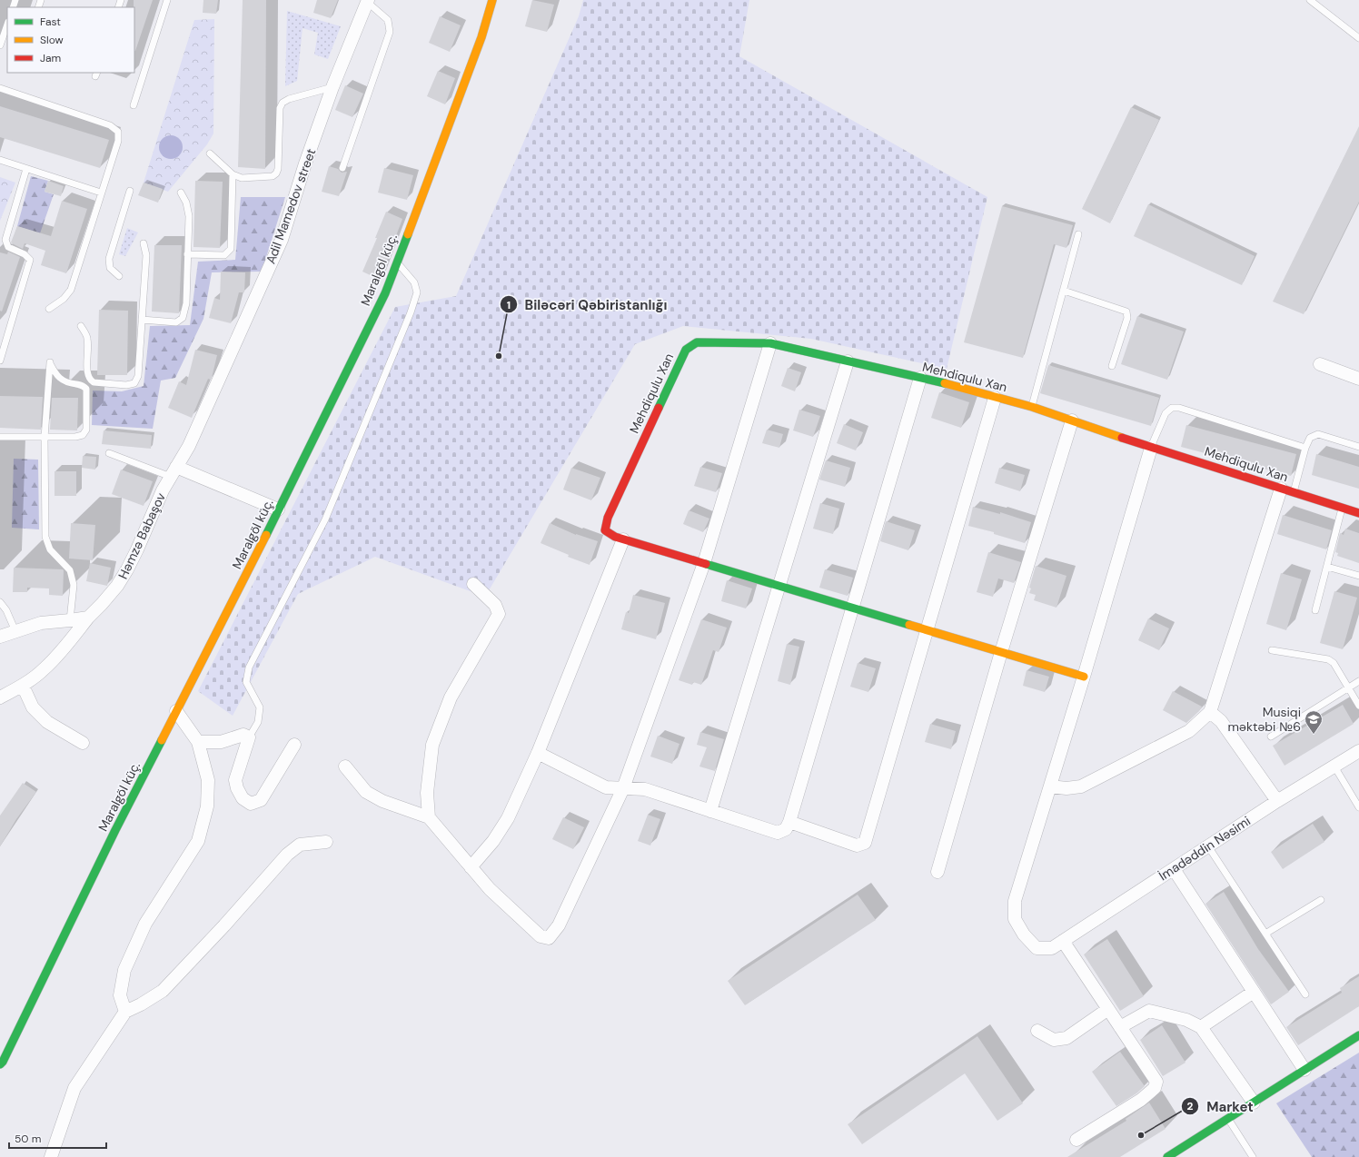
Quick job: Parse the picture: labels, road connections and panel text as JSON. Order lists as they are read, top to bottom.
{
  "streets": {
    "street": [
      "Adil Mamedov street",
      "Maralgöl küç.",
      "Mehdiqulu Xan",
      "Həmzə Babaşov",
      "İmadəddin Nəsimi"
    ]
  },
  "crossings": [
    ["Adil Mamedov street", "Həmzə Babaşov"]
  ],
  "places": {
    "other": ["Biləcəri Qəbiristanlığı", "Market"],
    "school or university": ["Musiqi məktəbi №6"]
  },
  "legend": ["Fast", "Slow", "Jam"],
  "scale_bar": "50 m"
}
